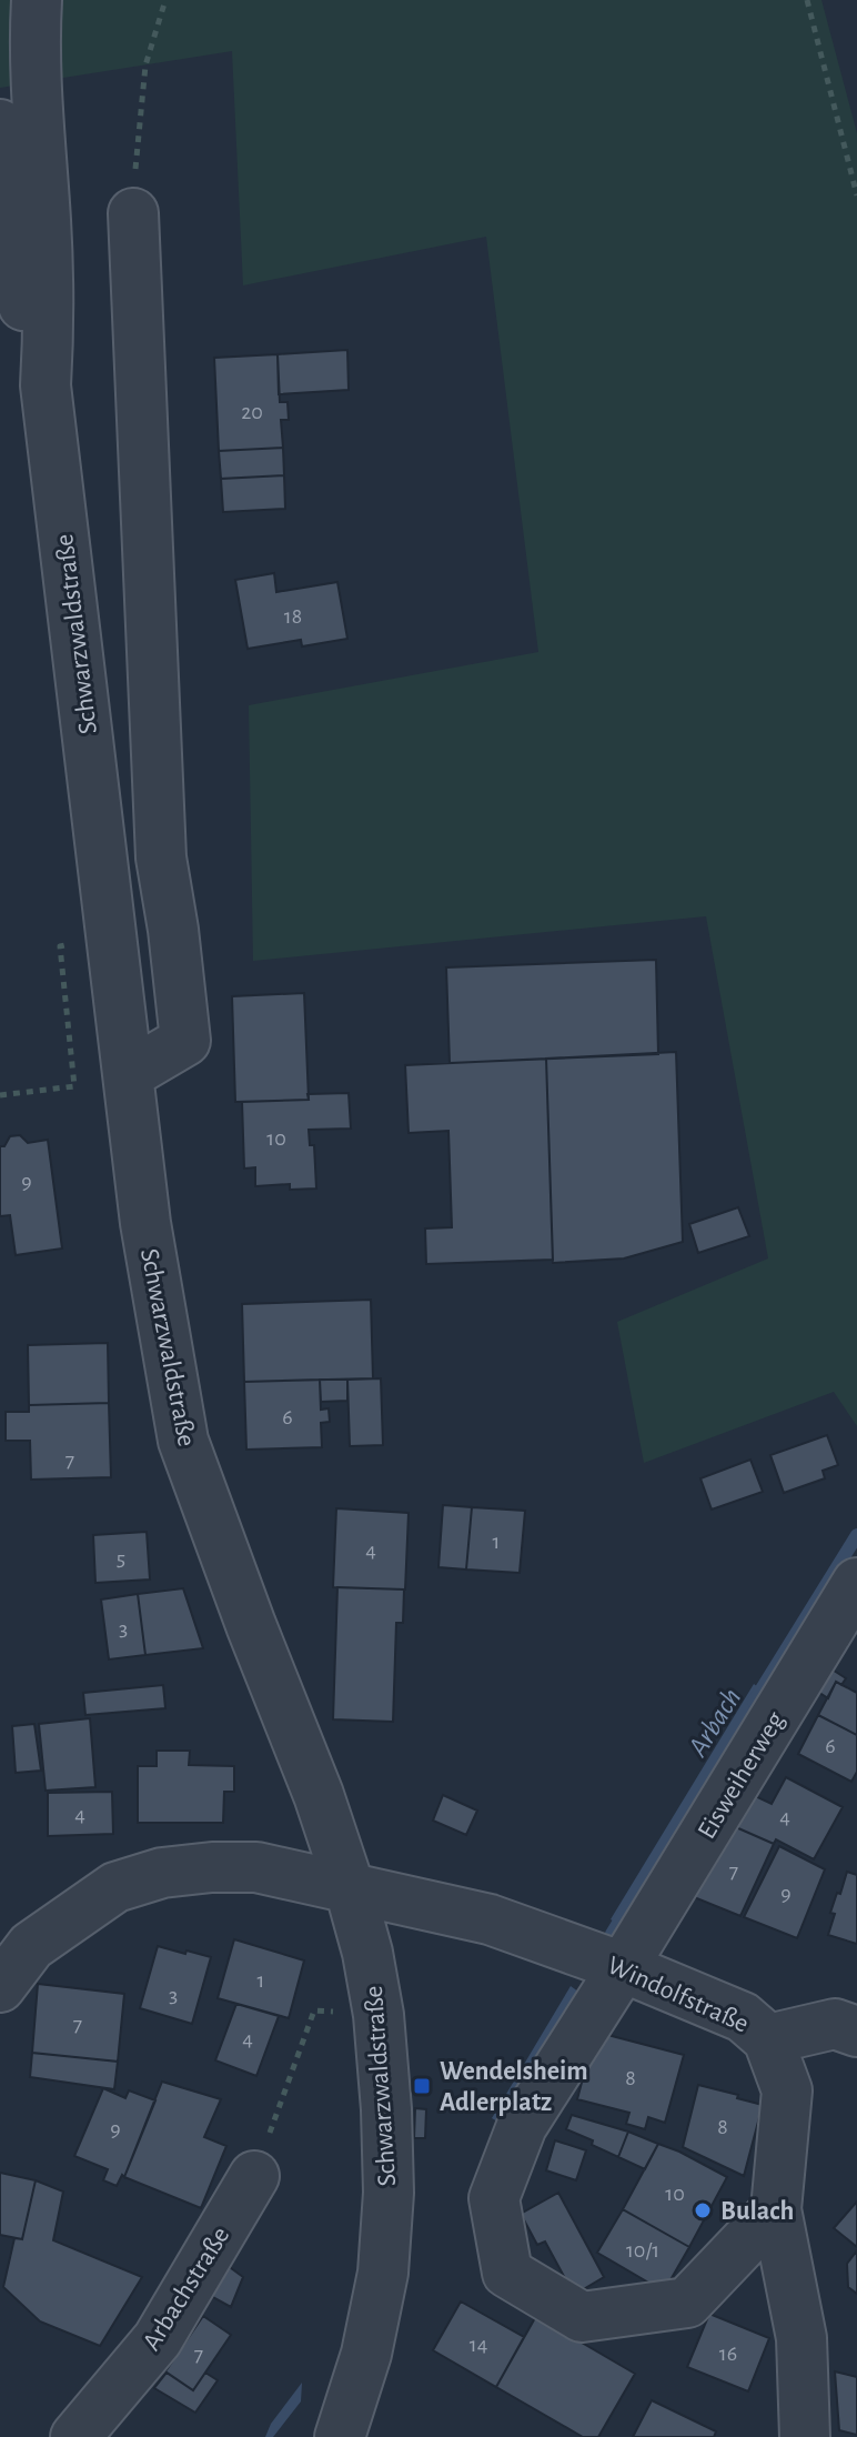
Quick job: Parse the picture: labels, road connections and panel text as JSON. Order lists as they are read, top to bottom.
{
  "streets": {
    "street": [
      "Schwarzwaldstraße",
      "Eisweiherweg",
      "Windolfstraße",
      "Arbachstraße"
    ]
  },
  "crossings": [
    ["Schwarzwaldstraße", "Windolfstraße"],
    ["Eisweiherweg", "Windolfstraße"]
  ],
  "water": ["Arbach"],
  "places": {
    "transit": ["Wendelsheim Adlerplatz"],
    "other": ["Bulach"]
  },
  "house_numbers": [
    "20",
    "18",
    "10",
    "9",
    "6",
    "7",
    "1",
    "4",
    "5",
    "3",
    "6",
    "4",
    "4",
    "7",
    "9",
    "1",
    "3",
    "7",
    "4",
    "8",
    "8",
    "9",
    "10",
    "10/1",
    "14",
    "16",
    "7"
  ]
}
